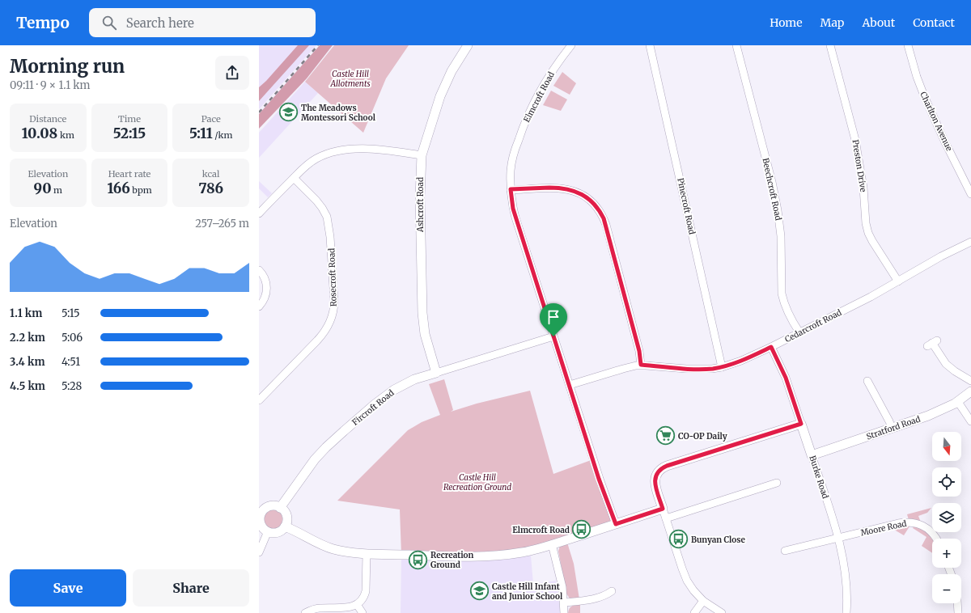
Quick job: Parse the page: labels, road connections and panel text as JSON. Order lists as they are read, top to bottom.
{
  "streets": {
    "street": [
      "Elmcroft Road",
      "Charlton Avenue",
      "Preston Drive",
      "Beechcroft Road",
      "Ashcroft Road",
      "Pinecroft Road",
      "Rosecroft Road",
      "Cedarcroft Road",
      "Fircroft Road",
      "Stratford Road",
      "Burke Road",
      "Moore Road"
    ]
  },
  "crossings": [
    ["Elmcroft Road", "Cedarcroft Road"],
    ["Elmcroft Road", "Fircroft Road"],
    ["Preston Drive", "Cedarcroft Road"],
    ["Beechcroft Road", "Cedarcroft Road"],
    ["Ashcroft Road", "Fircroft Road"],
    ["Pinecroft Road", "Cedarcroft Road"],
    ["Cedarcroft Road", "Burke Road"],
    ["Stratford Road", "Burke Road"],
    ["Burke Road", "Moore Road"]
  ],
  "parks": ["Castle Hill Allotments", "Castle Hill Recreation Ground"],
  "places": {
    "school or university": ["The Meadows Montessori School", "Castle Hill Infant and Junior School"],
    "supermarket": ["CO-OP Daily"],
    "bus stop": ["Elmcroft Road", "Bunyan Close", "Recreation Ground"]
  },
  "north": "bottom",
  "page": {
    "header": "Tempo",
    "search": "Search here",
    "nav": [
      "Home",
      "Map",
      "About",
      "Contact"
    ],
    "heading": ["Morning run", "09:11 · 9 × 1.1 km"],
    "stats": [
      ["Distance", "10.08 km"],
      ["Time", "52:15"],
      ["Pace", "5:11 /km"],
      ["Elevation", "90 m"],
      ["Heart rate", "166 bpm"],
      ["kcal", "786"]
    ],
    "chart": ["Elevation", "257–265 m"],
    "list": [
      {
        "name": "1.1 km",
        "note": "5:15"
      },
      {
        "name": "2.2 km",
        "note": "5:06"
      },
      {
        "name": "3.4 km",
        "note": "4:51"
      },
      {
        "name": "4.5 km",
        "note": "5:28"
      }
    ],
    "map_buttons": ["+", "−"],
    "buttons": ["Save", "Share"]
  }
}
